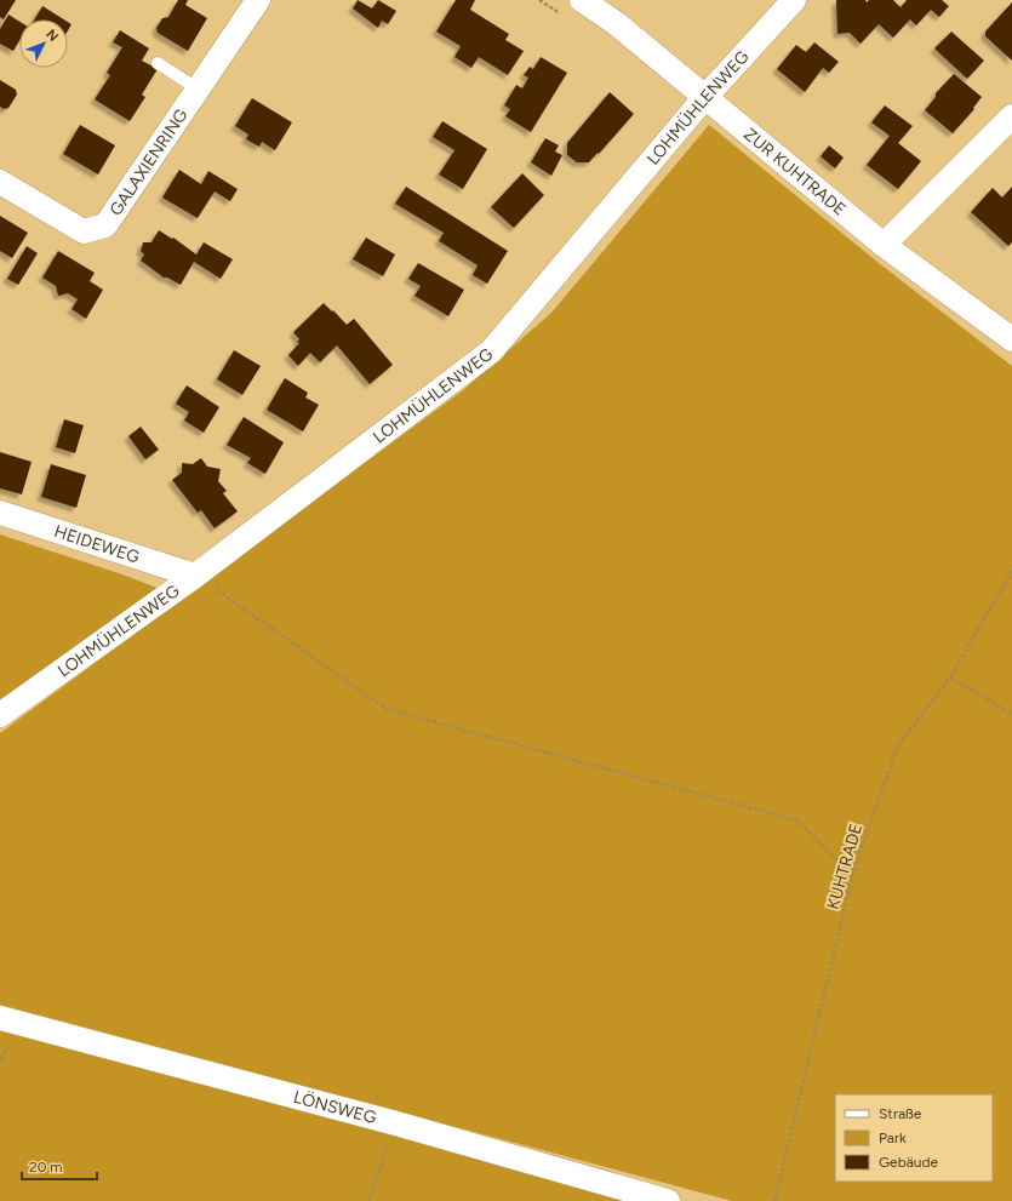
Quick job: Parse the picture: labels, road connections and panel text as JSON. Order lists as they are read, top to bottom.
{
  "streets": {
    "street": [
      "LOHMÜHLENWEG",
      "GALAXIENRING",
      "ZUR KUHTRADE",
      "HEIDEWEG",
      "LÖNSWEG"
    ],
    "path": ["KUHTRADE"]
  },
  "crossings": [
    ["LOHMÜHLENWEG", "ZUR KUHTRADE"],
    ["LOHMÜHLENWEG", "HEIDEWEG"]
  ],
  "legend": ["Straße", "Park", "Gebäude"],
  "scale_bar": "20 m",
  "north": "top right"
}
